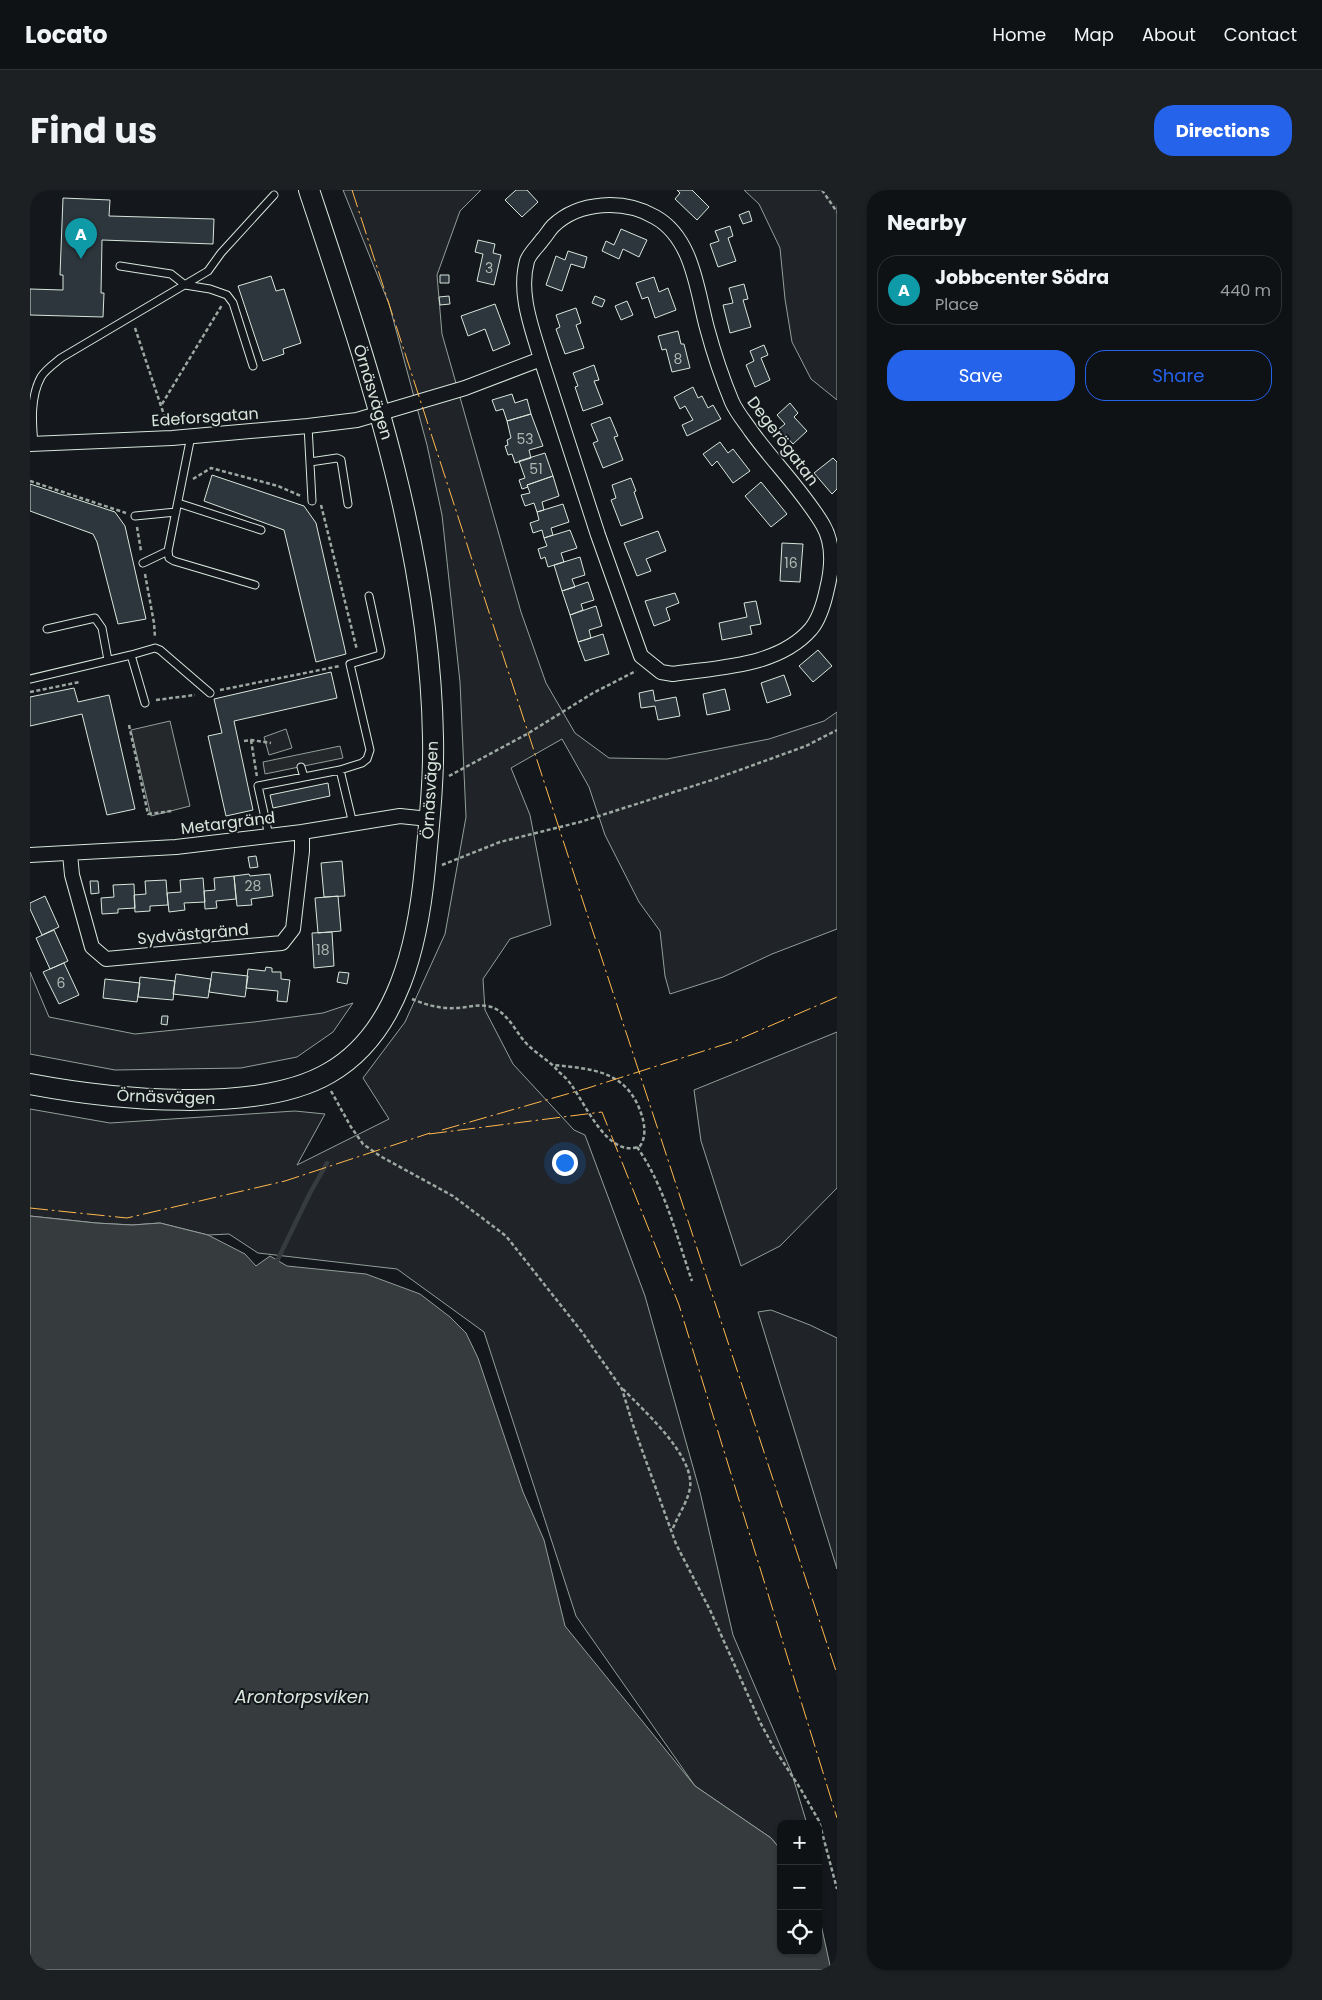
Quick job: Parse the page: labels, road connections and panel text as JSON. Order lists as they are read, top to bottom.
{
  "streets": {
    "street": [
      "Örnäsvägen",
      "Edeforsgatan",
      "Degerögatan",
      "Metargränd",
      "Sydvästgränd"
    ]
  },
  "crossings": [
    ["Örnäsvägen", "Edeforsgatan"],
    ["Örnäsvägen", "Metargränd"],
    ["Metargränd", "Sydvästgränd"]
  ],
  "water": ["Arontorpsviken"],
  "house_numbers": [
    "3",
    "8",
    "53",
    "51",
    "16",
    "28",
    "18",
    "6"
  ],
  "page": {
    "header": "Locato",
    "nav": [
      "Home",
      "Map",
      "About",
      "Contact"
    ],
    "title": "Find us",
    "buttons": [
      "Directions",
      ["Save", "Share"]
    ],
    "heading": "Nearby",
    "pins": "A",
    "list": [
      {
        "mark": "A",
        "name": "Jobbcenter Södra",
        "note": "Place",
        "value": "440 m"
      }
    ],
    "map_buttons": ["+", "−"]
  }
}
